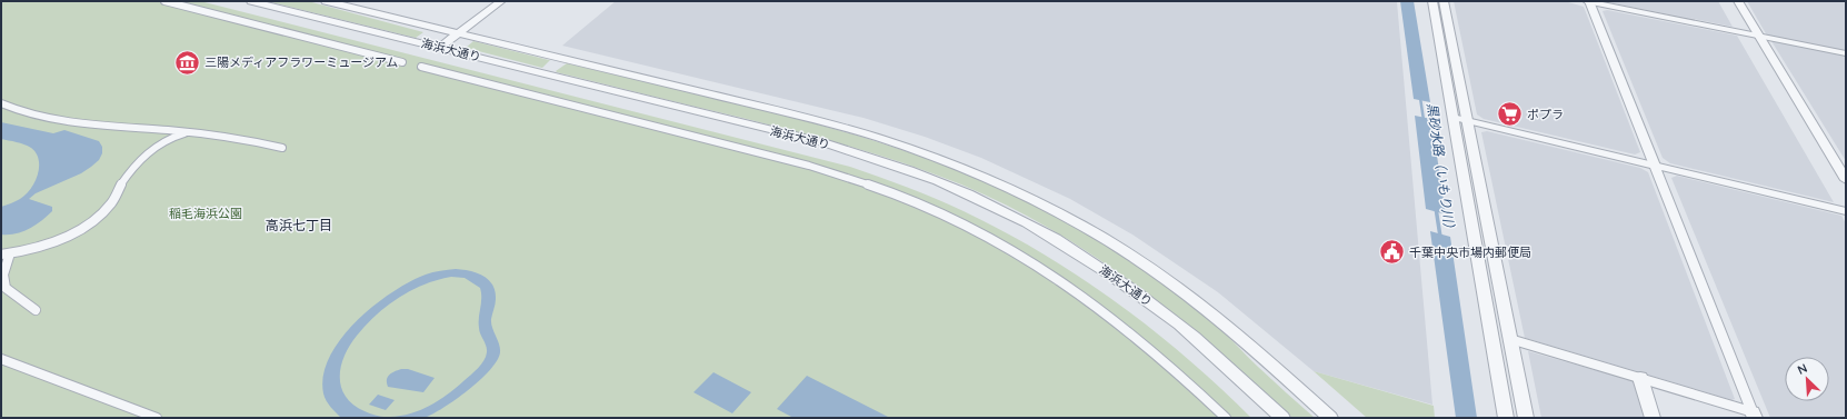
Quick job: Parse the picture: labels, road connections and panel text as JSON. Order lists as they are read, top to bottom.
{
  "streets": {
    "street": ["海浜大通り"]
  },
  "districts": ["高浜七丁目"],
  "water": ["黒砂水路（いもり川）"],
  "parks": ["稲毛海浜公園"],
  "places": {
    "museum": ["三陽メディアフラワーミュージアム"],
    "supermarket": ["ポプラ"],
    "public building": ["千葉中央市場内郵便局"]
  },
  "north": "top left"
}
